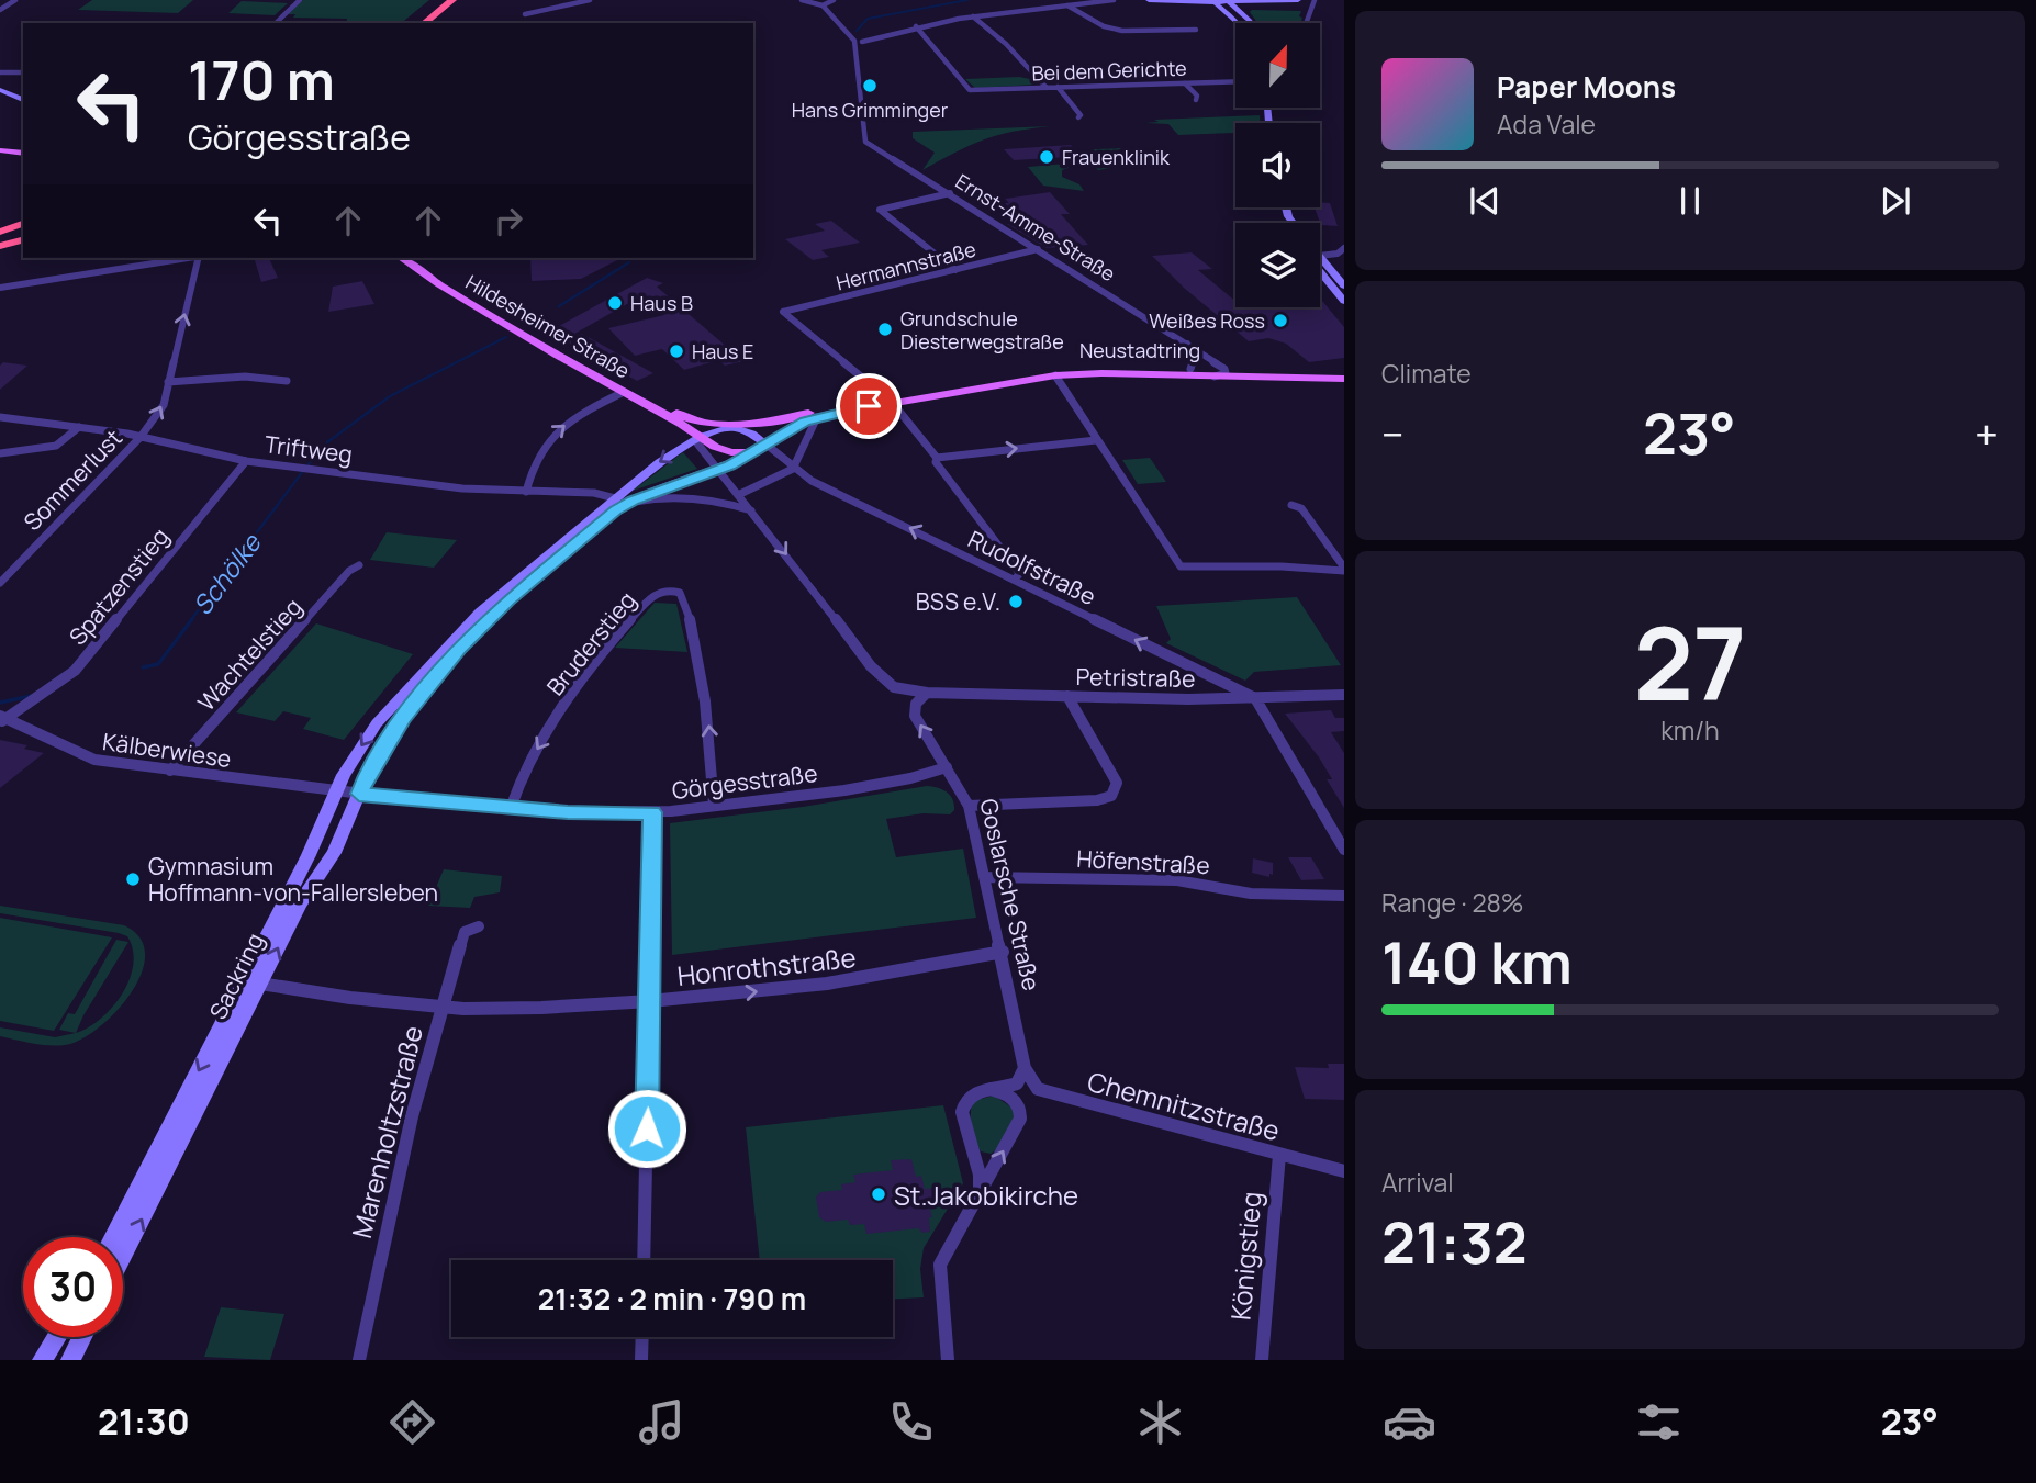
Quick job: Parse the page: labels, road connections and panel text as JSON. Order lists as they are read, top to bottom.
{
  "streets": {
    "main road": ["Hildesheimer Straße", "Neustadtring", "Sackring"],
    "street": [
      "Bei dem Gerichte",
      "Ernst-Amme-Straße",
      "Hermannstraße",
      "Triftweg",
      "Sommerlust",
      "Rudolfstraße",
      "Spatzenstieg",
      "Bruderstieg",
      "Wachtelstieg",
      "Petristraße",
      "Kälberwiese",
      "Görgesstraße",
      "Höfenstraße",
      "Goslarsche Straße",
      "Honrothstraße",
      "Chemnitzstraße",
      "Marenholtzstraße",
      "Königstieg"
    ]
  },
  "crossings": [
    ["Ernst-Amme-Straße", "Hermannstraße"],
    ["Ernst-Amme-Straße", "Neustadtring"],
    ["Hermannstraße", "Neustadtring"],
    ["Neustadtring", "Rudolfstraße"],
    ["Neustadtring", "Sackring"],
    ["Triftweg", "Sommerlust"],
    ["Triftweg", "Spatzenstieg"],
    ["Triftweg", "Sackring"],
    ["Rudolfstraße", "Petristraße"],
    ["Spatzenstieg", "Kälberwiese"],
    ["Bruderstieg", "Görgesstraße"],
    ["Wachtelstieg", "Kälberwiese"],
    ["Petristraße", "Goslarsche Straße"],
    ["Kälberwiese", "Görgesstraße"],
    ["Kälberwiese", "Sackring"],
    ["Görgesstraße", "Goslarsche Straße"],
    ["Görgesstraße", "Sackring"],
    ["Höfenstraße", "Goslarsche Straße"],
    ["Goslarsche Straße", "Honrothstraße"],
    ["Goslarsche Straße", "Chemnitzstraße"],
    ["Honrothstraße", "Sackring"],
    ["Honrothstraße", "Marenholtzstraße"],
    ["Chemnitzstraße", "Königstieg"]
  ],
  "one_way": ["Sommerlust", "Rudolfstraße", "Honrothstraße"],
  "water": ["Schölke"],
  "places": [
    "Hans Grimminger",
    "Frauenklinik",
    "Haus B",
    "Weißes Ross",
    "Grundschule Diesterwegstraße",
    "Haus E",
    "BSS e.V.",
    "Gymnasium Hoffmann-von-Fallersleben",
    "St.Jakobikirche"
  ],
  "north": "top",
  "page": {
    "turn": ["170 m", "Görgesstraße"],
    "song": ["Paper Moons", "Ada Vale"],
    "tile": [
      "Climate",
      ["27", "km/h"],
      ["Range · 28%", "140 km"],
      ["Arrival", "21:32"]
    ],
    "heat": ["−", "23°", "+"],
    "limit": "30",
    "trip": "21:32 · 2 min · 790 m",
    "tabs": ["21:30", "23°"]
  }
}
